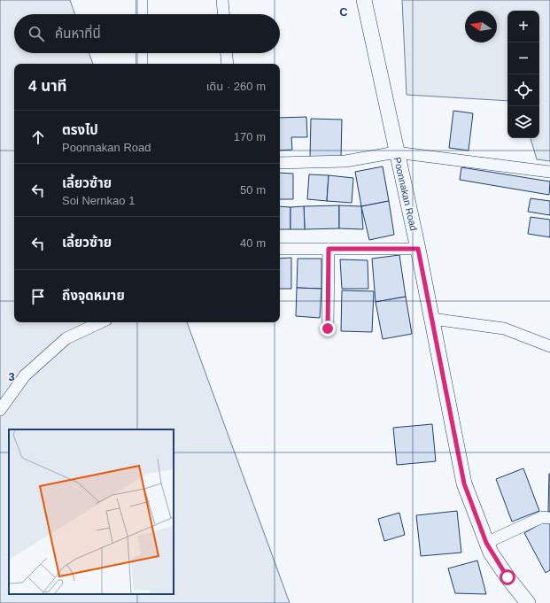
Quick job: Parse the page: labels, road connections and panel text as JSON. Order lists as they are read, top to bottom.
{
  "streets": {
    "street": ["Poonnakan Road"]
  },
  "north": "left",
  "page": {
    "map_buttons": ["+", "−"],
    "search": "ค้นหาที่นี่",
    "heading": ["4 นาที", "เดิน · 260 m"],
    "list": [
      ["ตรงไป", "Poonnakan Road", "170 m"],
      ["เลี้ยวซ้าย", "Soi Nernkao 1", "50 m"],
      ["เลี้ยวซ้าย", "40 m"],
      "ถึงจุดหมาย"
    ]
  },
  "grid": {
    "columns": ["C"],
    "rows": ["3"]
  }
}
